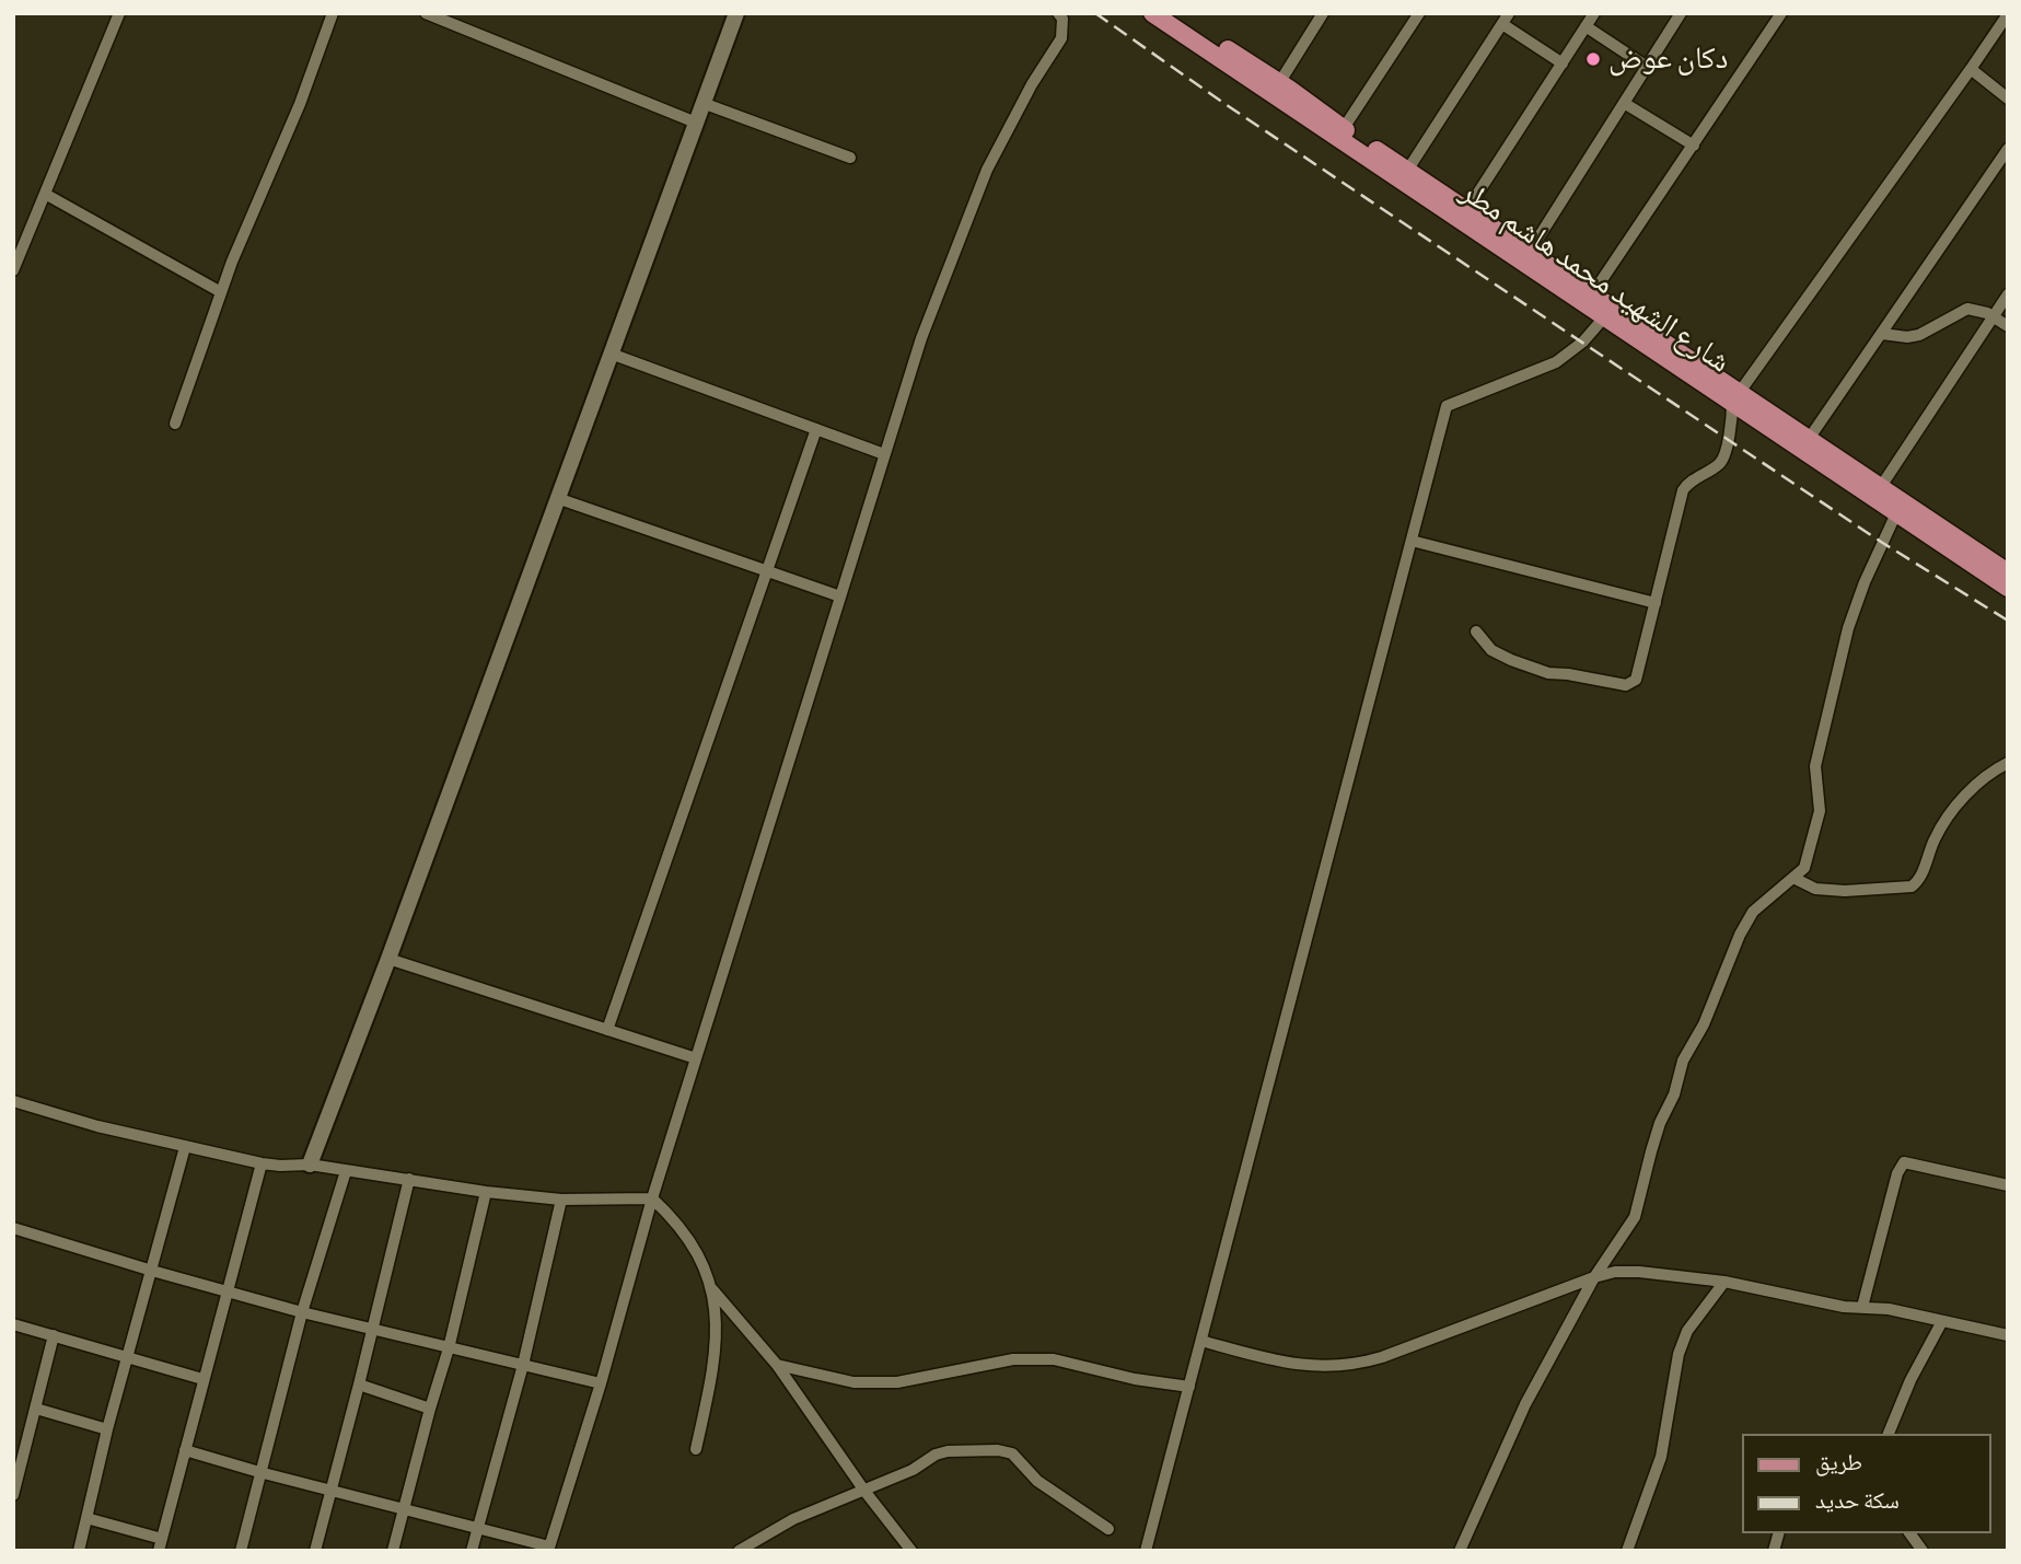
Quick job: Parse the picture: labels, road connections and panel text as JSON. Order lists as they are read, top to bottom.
{
  "streets": {
    "main road": ["شارع الشهيد محمد هاشم مطر"]
  },
  "places": ["دكان عوض"],
  "legend": ["طريق", "سكة حديد"]
}
